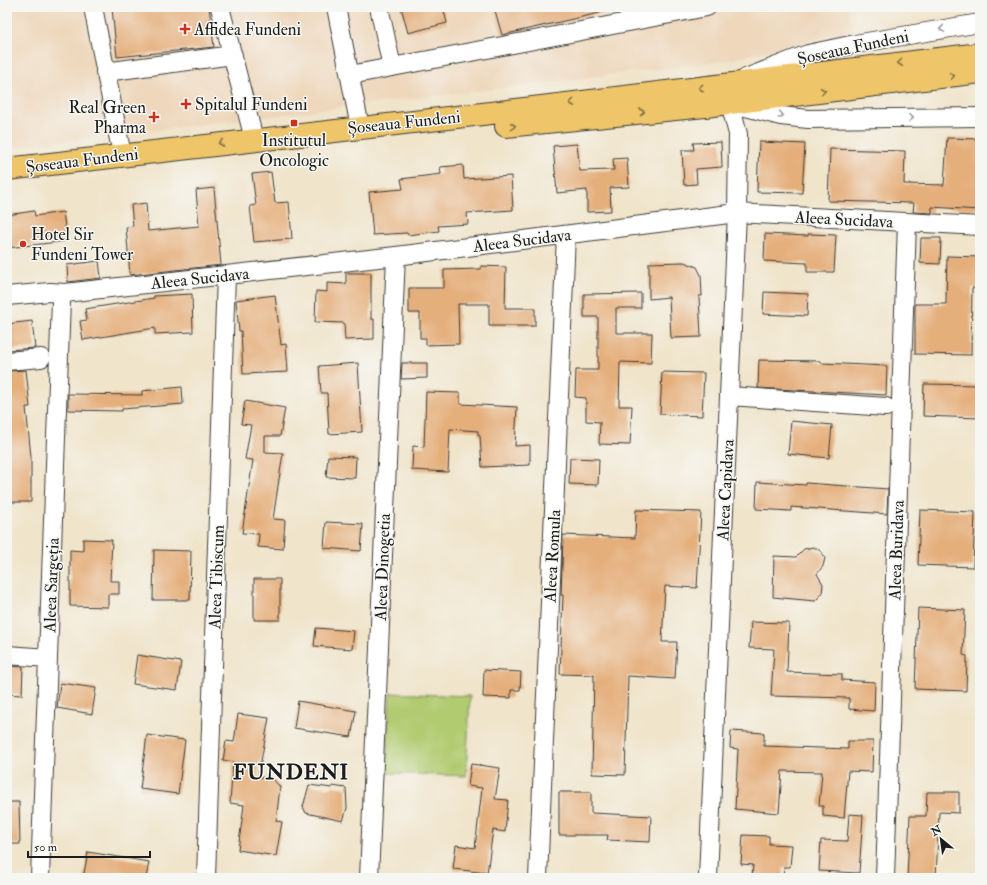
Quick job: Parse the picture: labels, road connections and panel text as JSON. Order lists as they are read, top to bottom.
{
  "streets": {
    "main road": ["Șoseaua Fundeni"],
    "street": [
      "Aleea Sucidava",
      "Aleea Capidava",
      "Aleea Buridava",
      "Aleea Romula",
      "Aleea Dinogetia",
      "Aleea Tibiscum",
      "Aleea Sargeția"
    ]
  },
  "crossings": [
    ["Șoseaua Fundeni", "Aleea Capidava"],
    ["Aleea Sucidava", "Aleea Capidava"],
    ["Aleea Sucidava", "Aleea Buridava"],
    ["Aleea Sucidava", "Aleea Romula"],
    ["Aleea Sucidava", "Aleea Dinogetia"],
    ["Aleea Sucidava", "Aleea Tibiscum"],
    ["Aleea Sucidava", "Aleea Sargeția"]
  ],
  "districts": ["FUNDENI"],
  "places": {
    "health": ["Affidea Fundeni", "Spitalul Fundeni", "Real Green Pharma"],
    "transit": ["Institutul Oncologic"],
    "other": ["Hotel Sir Fundeni Tower"]
  },
  "scale_bar": "50 m",
  "north": "top left"
}
